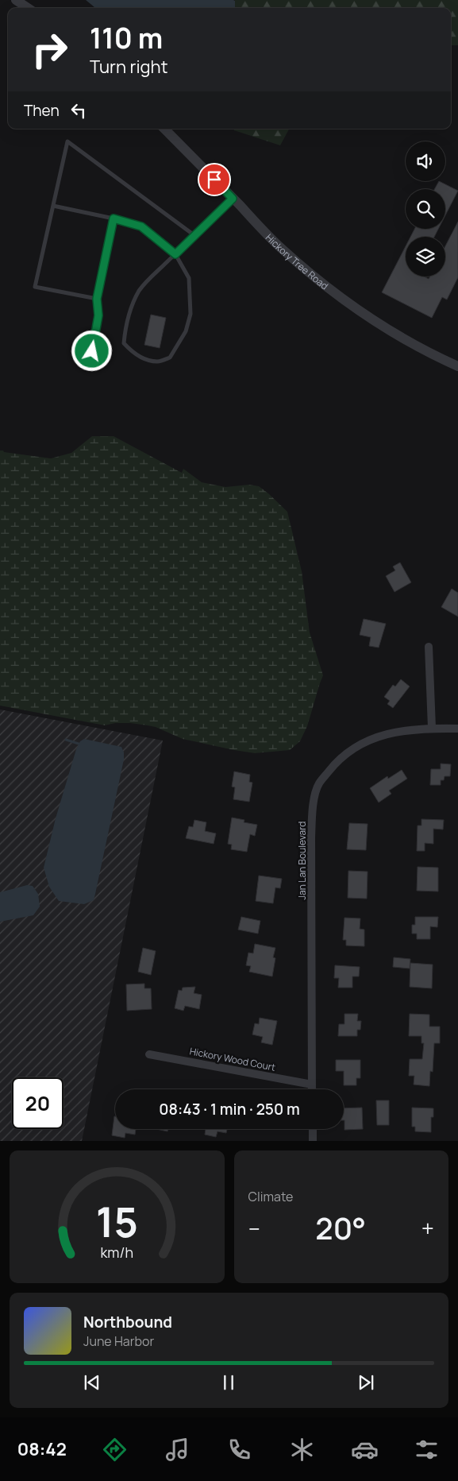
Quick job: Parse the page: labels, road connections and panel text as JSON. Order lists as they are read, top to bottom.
{
  "streets": {
    "street": ["Hickory Tree Road", "Jan Lan Boulevard", "Hickory Wood Court"]
  },
  "crossings": [
    ["Jan Lan Boulevard", "Hickory Wood Court"]
  ],
  "page": {
    "turn": ["110 m", "Turn right"],
    "then": "Then",
    "limit": "20",
    "trip": "08:43 · 1 min · 250 m",
    "tile": "Climate",
    "heat": ["−", "20°", "+"],
    "song": ["Northbound", "June Harbor"],
    "tabs": "08:42",
    "gauge": ["15", "km/h"]
  }
}
